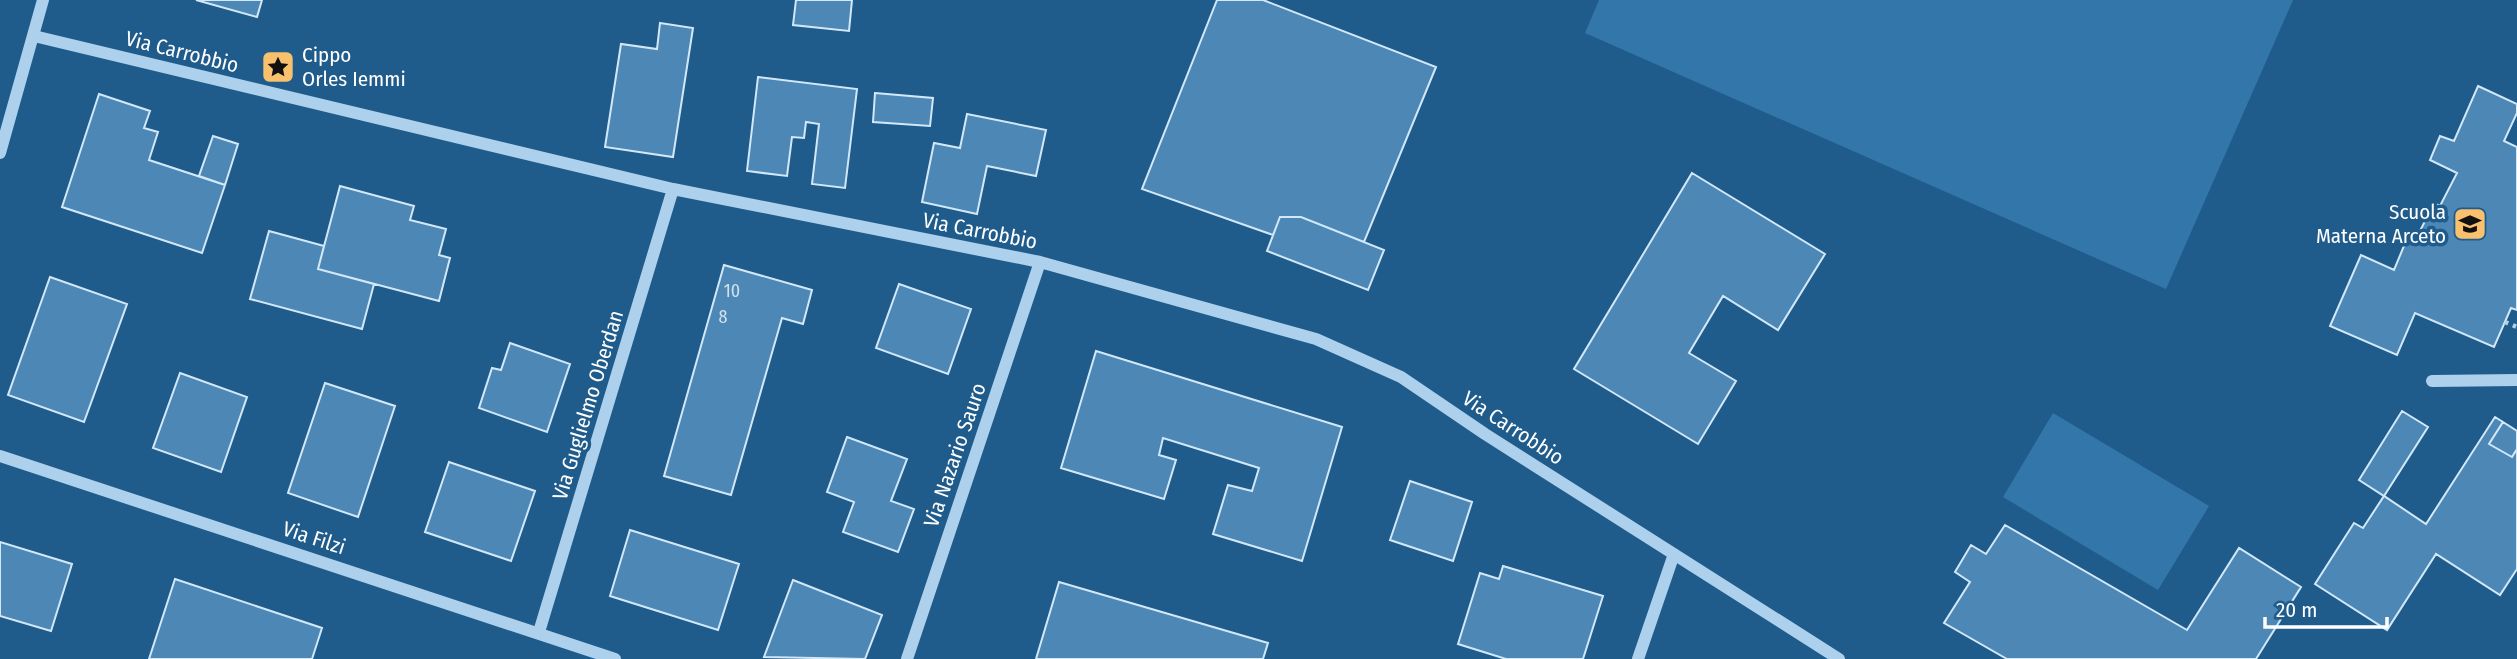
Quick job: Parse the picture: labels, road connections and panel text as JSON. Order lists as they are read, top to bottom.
{
  "streets": {
    "street": [
      "Via Carrobbio",
      "Via Guglielmo Oberdan",
      "Via Nazario Sauro",
      "Via Filzi"
    ]
  },
  "crossings": [
    ["Via Carrobbio", "Via Guglielmo Oberdan"],
    ["Via Carrobbio", "Via Nazario Sauro"],
    ["Via Guglielmo Oberdan", "Via Filzi"]
  ],
  "places": {
    "place": ["Cippo Orles Iemmi"],
    "school or university": ["Scuola Materna Arceto"]
  },
  "house_numbers": ["10", "8"],
  "scale_bar": "20 m"
}
